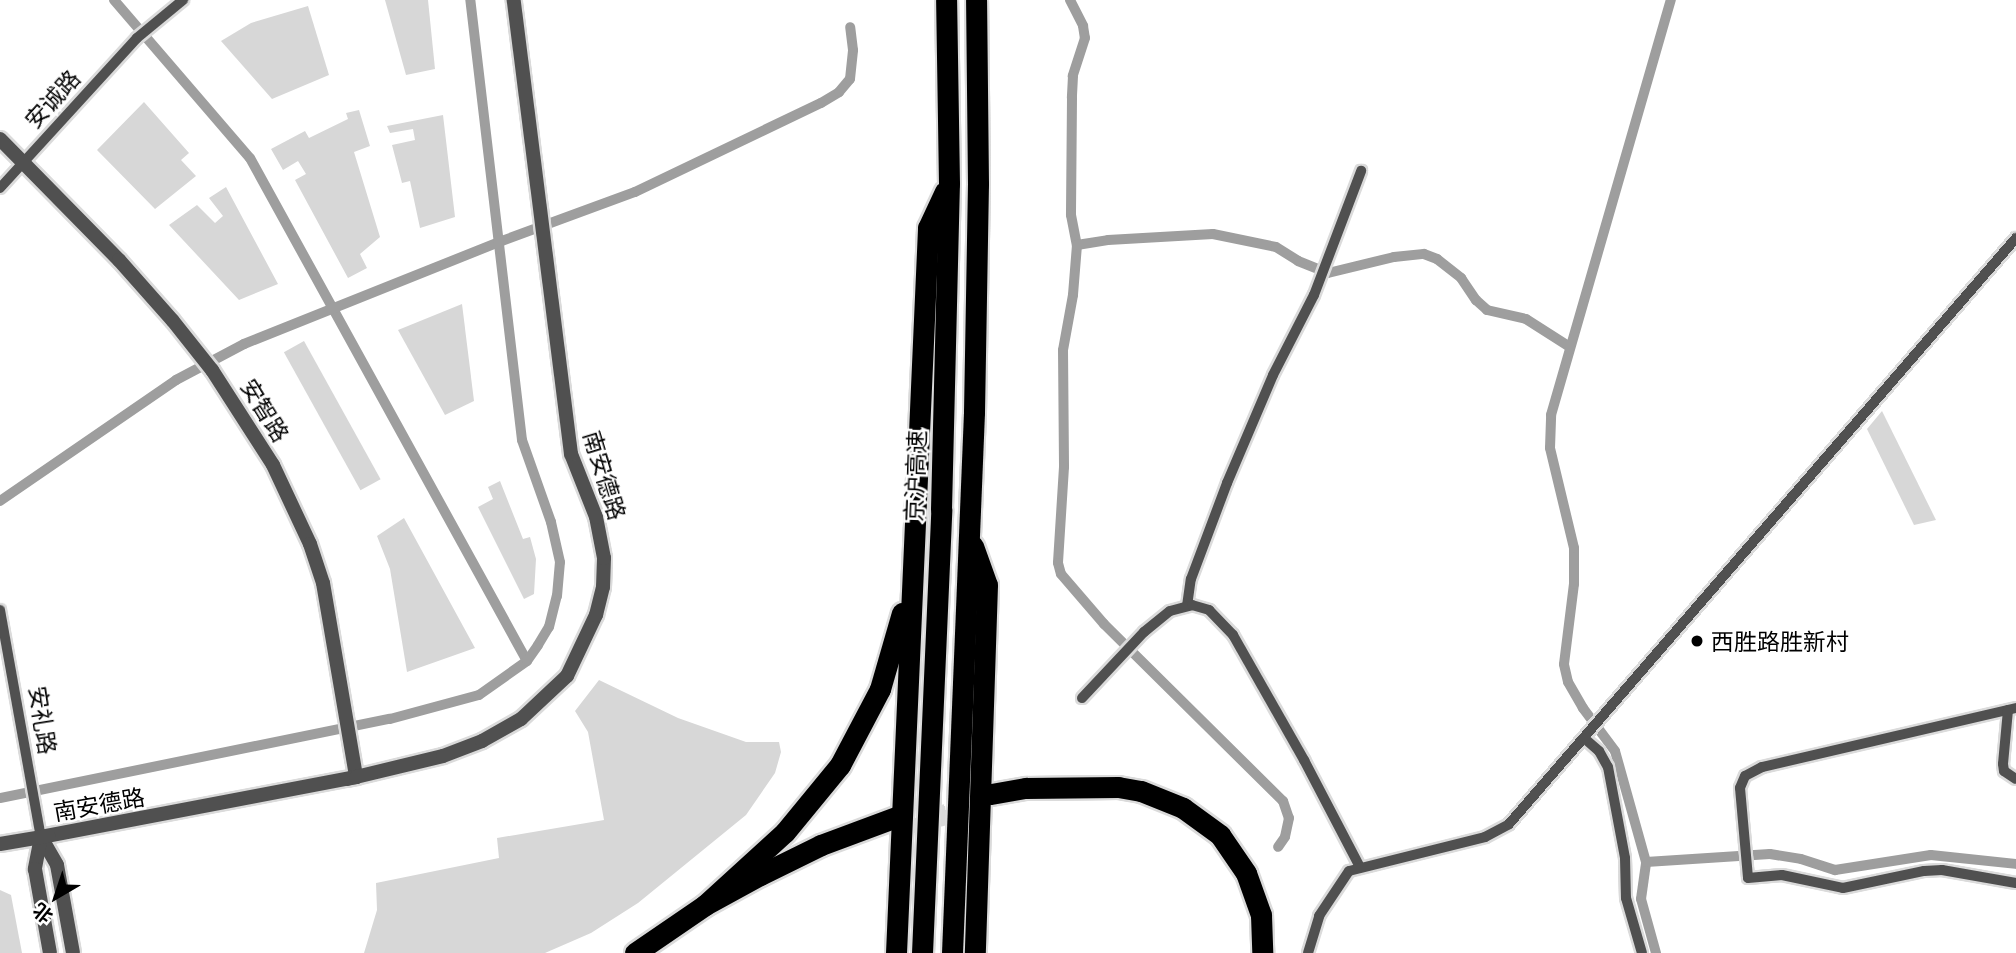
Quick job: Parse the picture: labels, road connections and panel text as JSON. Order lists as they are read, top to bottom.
{
  "streets": {
    "highway": ["京沪高速"],
    "street": [
      "安诚路",
      "安智路",
      "南安德路",
      "安礼路"
    ]
  },
  "crossings": [
    ["安诚路", "安智路"],
    ["安智路", "南安德路"],
    ["南安德路", "安礼路"]
  ],
  "places": ["西胜路胜新村"],
  "north": "bottom left"
}
